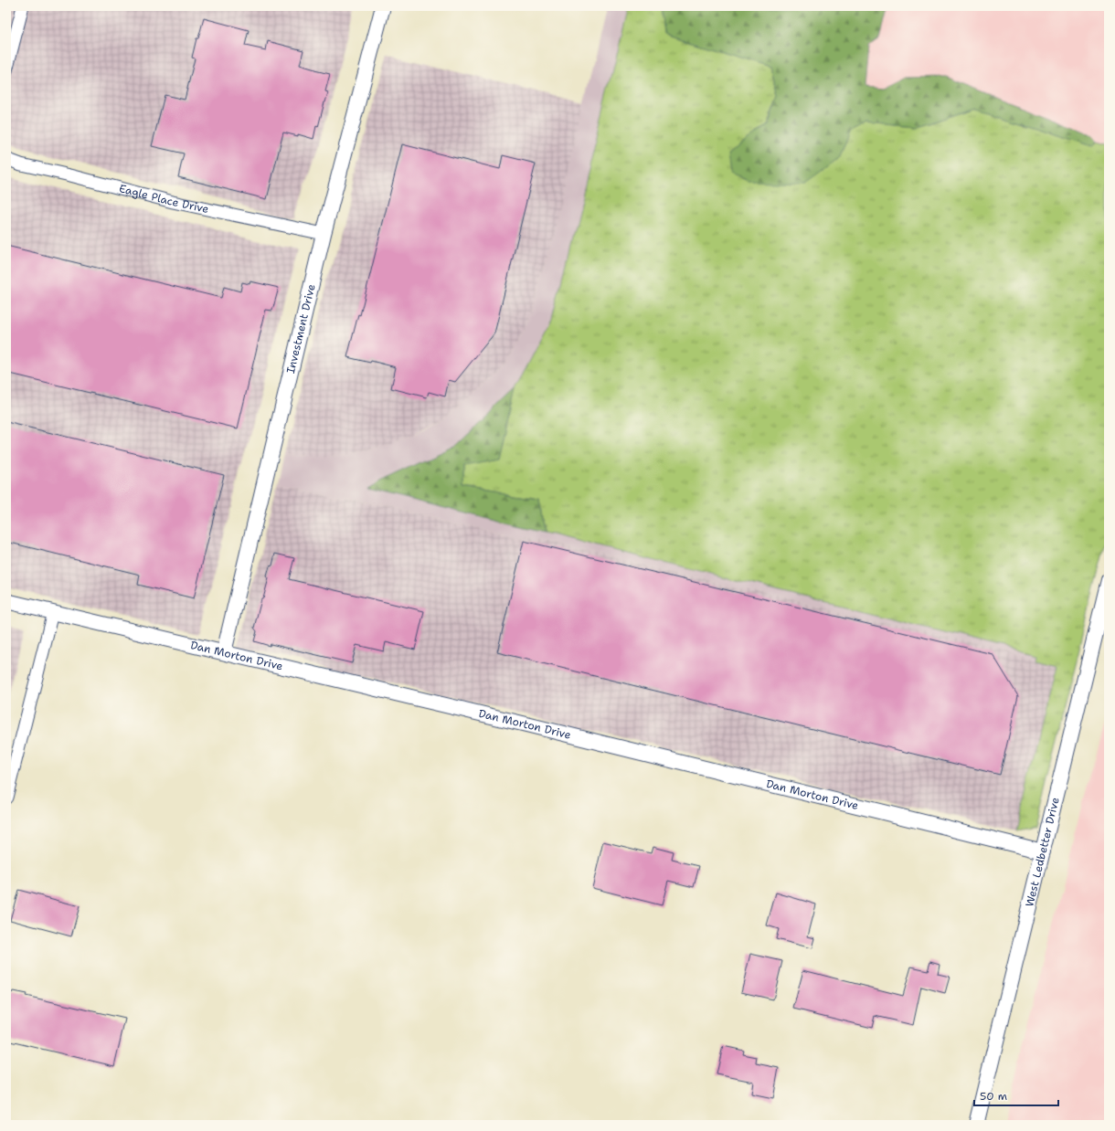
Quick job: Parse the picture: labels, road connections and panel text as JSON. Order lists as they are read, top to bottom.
{
  "streets": {
    "street": [
      "Eagle Place Drive",
      "Investment Drive",
      "Dan Morton Drive",
      "West Ledbetter Drive"
    ]
  },
  "crossings": [
    ["Eagle Place Drive", "Investment Drive"],
    ["Investment Drive", "Dan Morton Drive"],
    ["Dan Morton Drive", "West Ledbetter Drive"]
  ],
  "scale_bar": "50 m"
}
